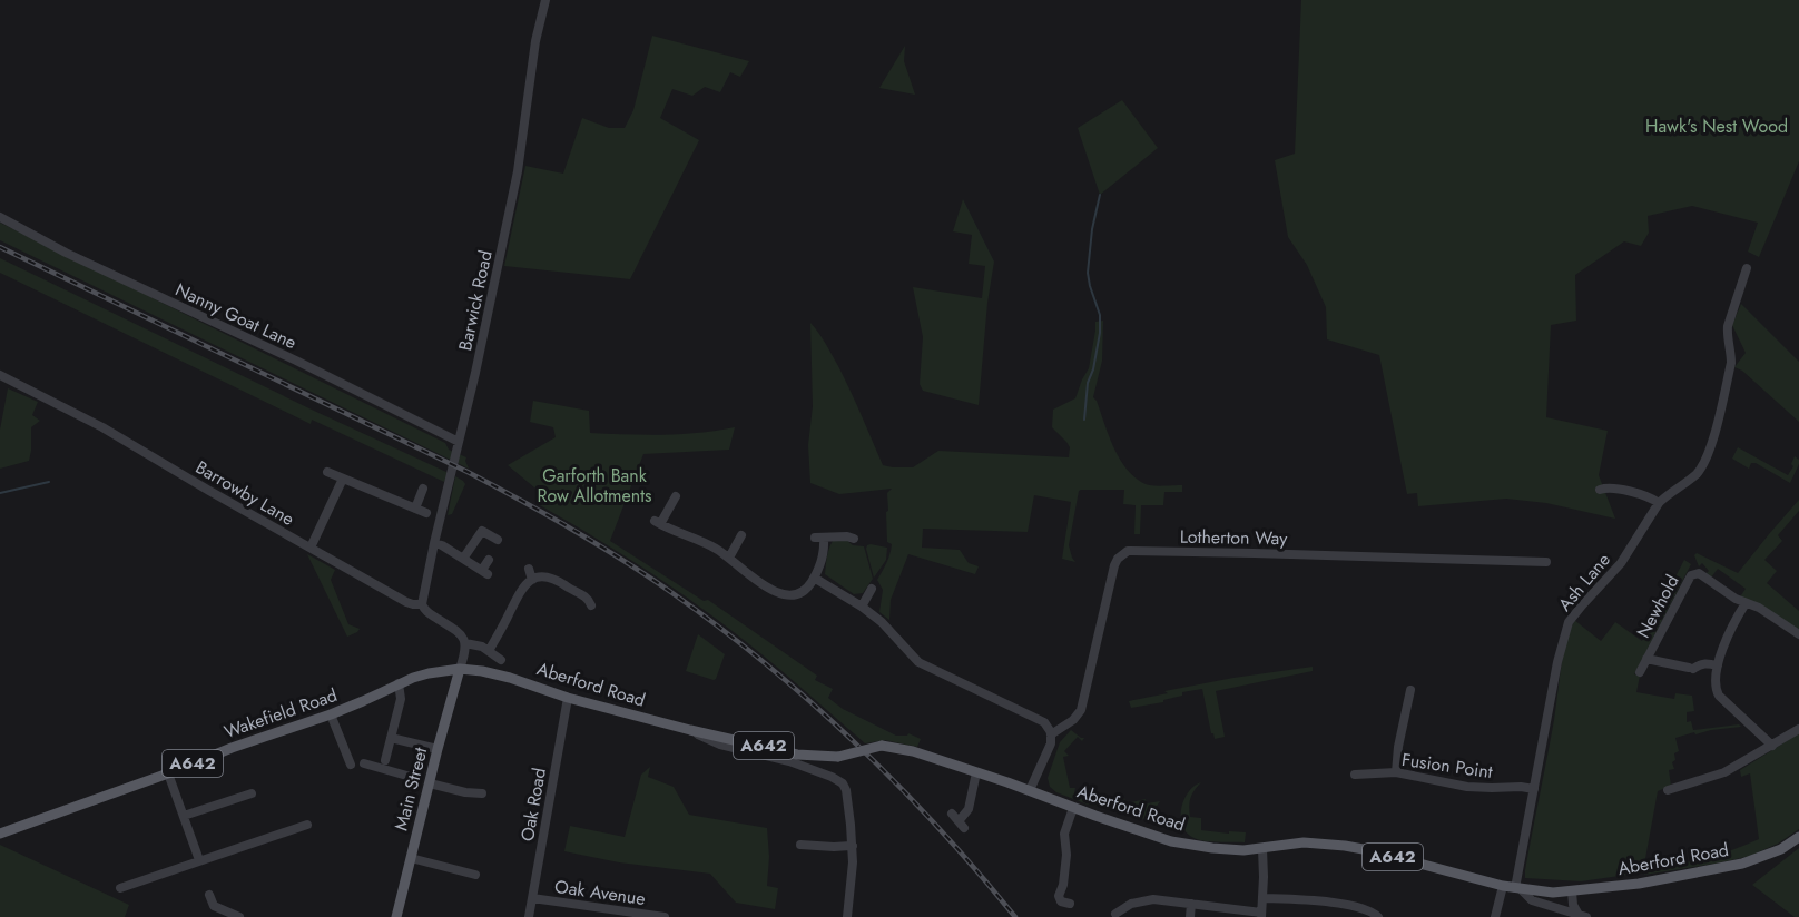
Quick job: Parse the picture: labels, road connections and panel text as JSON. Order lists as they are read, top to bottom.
{
  "streets": {
    "main road": [
      "Aberford Road",
      "Wakefield Road",
      "A642",
      "Main Street"
    ],
    "street": [
      "Barwick Road",
      "Nanny Goat Lane",
      "Barrowby Lane",
      "Lotherton Way",
      "Ash Lane",
      "Newhold",
      "Fusion Point",
      "Oak Road",
      "Oak Avenue"
    ]
  },
  "crossings": [
    ["Barwick Road", "Nanny Goat Lane"],
    ["Barwick Road", "Barrowby Lane"],
    ["Ash Lane", "Aberford Road"],
    ["Ash Lane", "Fusion Point"],
    ["Aberford Road", "Wakefield Road"],
    ["Aberford Road", "Main Street"],
    ["Aberford Road", "Oak Road"],
    ["Wakefield Road", "Main Street"],
    ["Oak Road", "Oak Avenue"]
  ],
  "parks": ["Hawk's Nest Wood", "Garforth Bank Row Allotments"]
}
